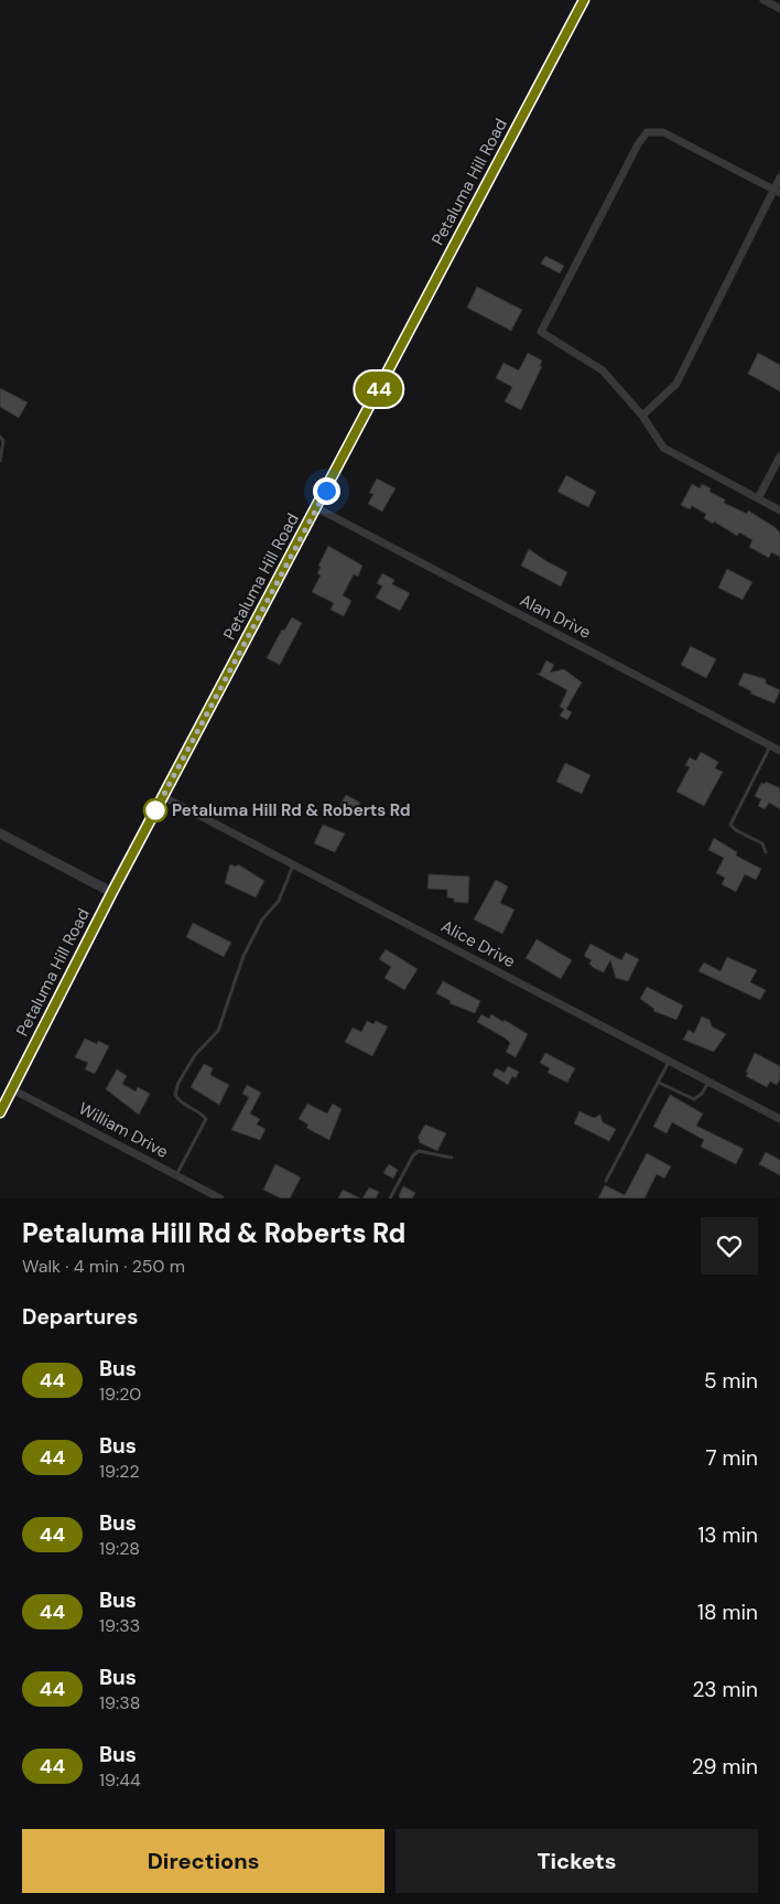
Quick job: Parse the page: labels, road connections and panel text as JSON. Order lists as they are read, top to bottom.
{
  "streets": {
    "main road": ["Petaluma Hill Road"],
    "street": ["Alan Drive", "Alice Drive", "William Drive"]
  },
  "crossings": [
    ["Petaluma Hill Road", "Alan Drive"],
    ["Petaluma Hill Road", "Alice Drive"],
    ["Petaluma Hill Road", "William Drive"]
  ],
  "places": ["Petaluma Hill Rd & Roberts Rd"],
  "lines": ["bus line 44"],
  "page": {
    "on_map": "44",
    "heading": [
      ["Petaluma Hill Rd & Roberts Rd", "Walk · 4 min · 250 m"],
      "Departures"
    ],
    "list": [
      {
        "mark": "44",
        "name": "Bus",
        "note": "19:20",
        "value": "5 min"
      },
      {
        "mark": "44",
        "name": "Bus",
        "note": "19:22",
        "value": "7 min"
      },
      {
        "mark": "44",
        "name": "Bus",
        "note": "19:28",
        "value": "13 min"
      },
      {
        "mark": "44",
        "name": "Bus",
        "note": "19:33",
        "value": "18 min"
      },
      {
        "mark": "44",
        "name": "Bus",
        "note": "19:38",
        "value": "23 min"
      },
      {
        "mark": "44",
        "name": "Bus",
        "note": "19:44",
        "value": "29 min"
      }
    ],
    "buttons": ["Directions", "Tickets"]
  }
}
